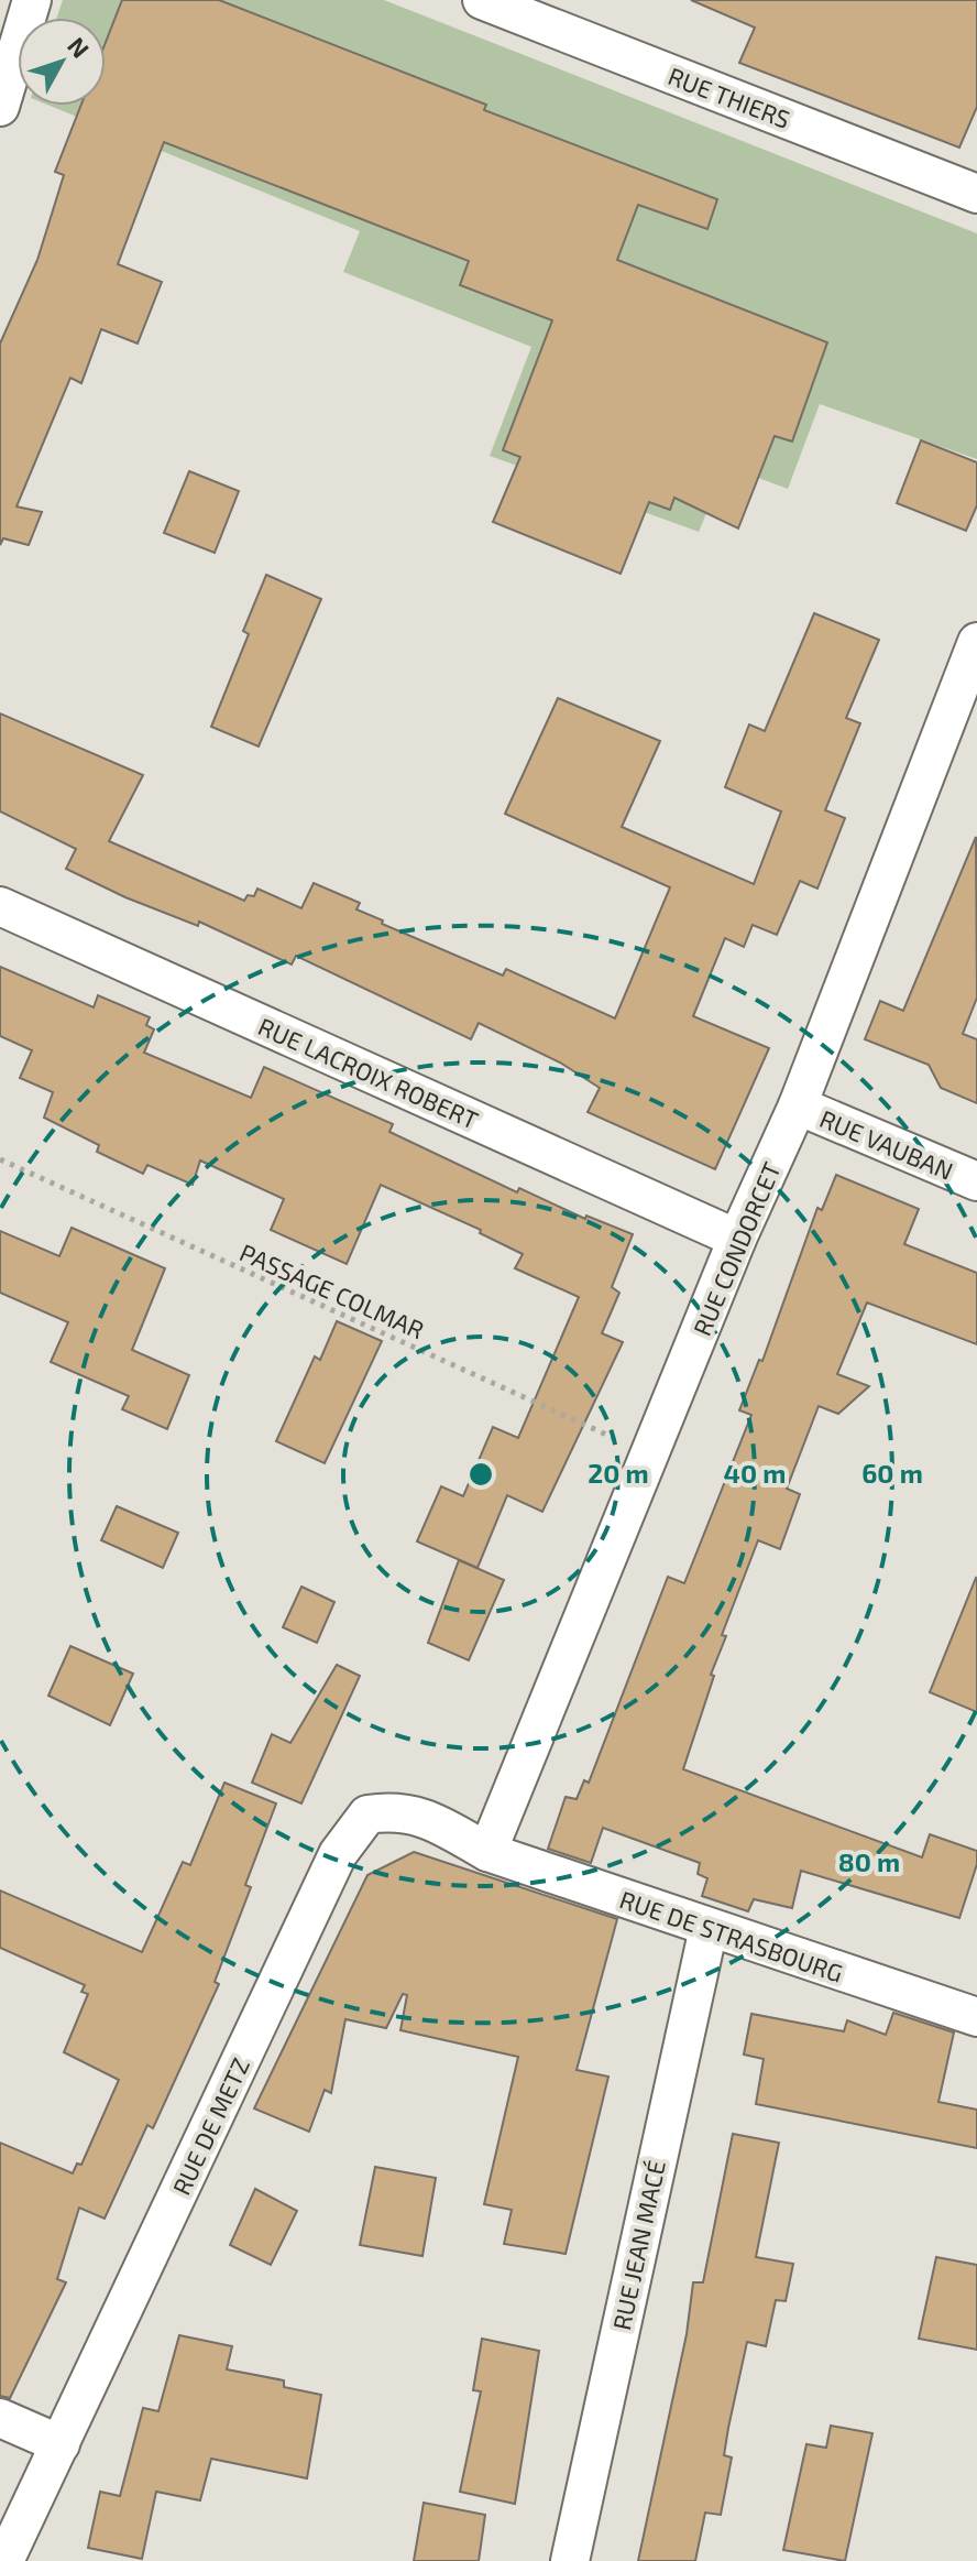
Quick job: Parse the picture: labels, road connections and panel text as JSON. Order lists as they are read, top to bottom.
{
  "streets": {
    "street": [
      "RUE THIERS",
      "RUE LACROIX ROBERT",
      "RUE VAUBAN",
      "RUE CONDORCET",
      "RUE DE STRASBOURG",
      "RUE DE METZ",
      "RUE JEAN MACÉ"
    ],
    "path": ["PASSAGE COLMAR"]
  },
  "crossings": [
    ["RUE LACROIX ROBERT", "RUE CONDORCET"],
    ["RUE VAUBAN", "RUE CONDORCET"],
    ["RUE CONDORCET", "PASSAGE COLMAR"],
    ["RUE CONDORCET", "RUE DE STRASBOURG"],
    ["RUE CONDORCET", "RUE DE METZ"],
    ["RUE DE STRASBOURG", "RUE DE METZ"],
    ["RUE DE STRASBOURG", "RUE JEAN MACÉ"]
  ],
  "north": "top right",
  "rings": [
    "20 m",
    "40 m",
    "60 m",
    "80 m"
  ]
}
